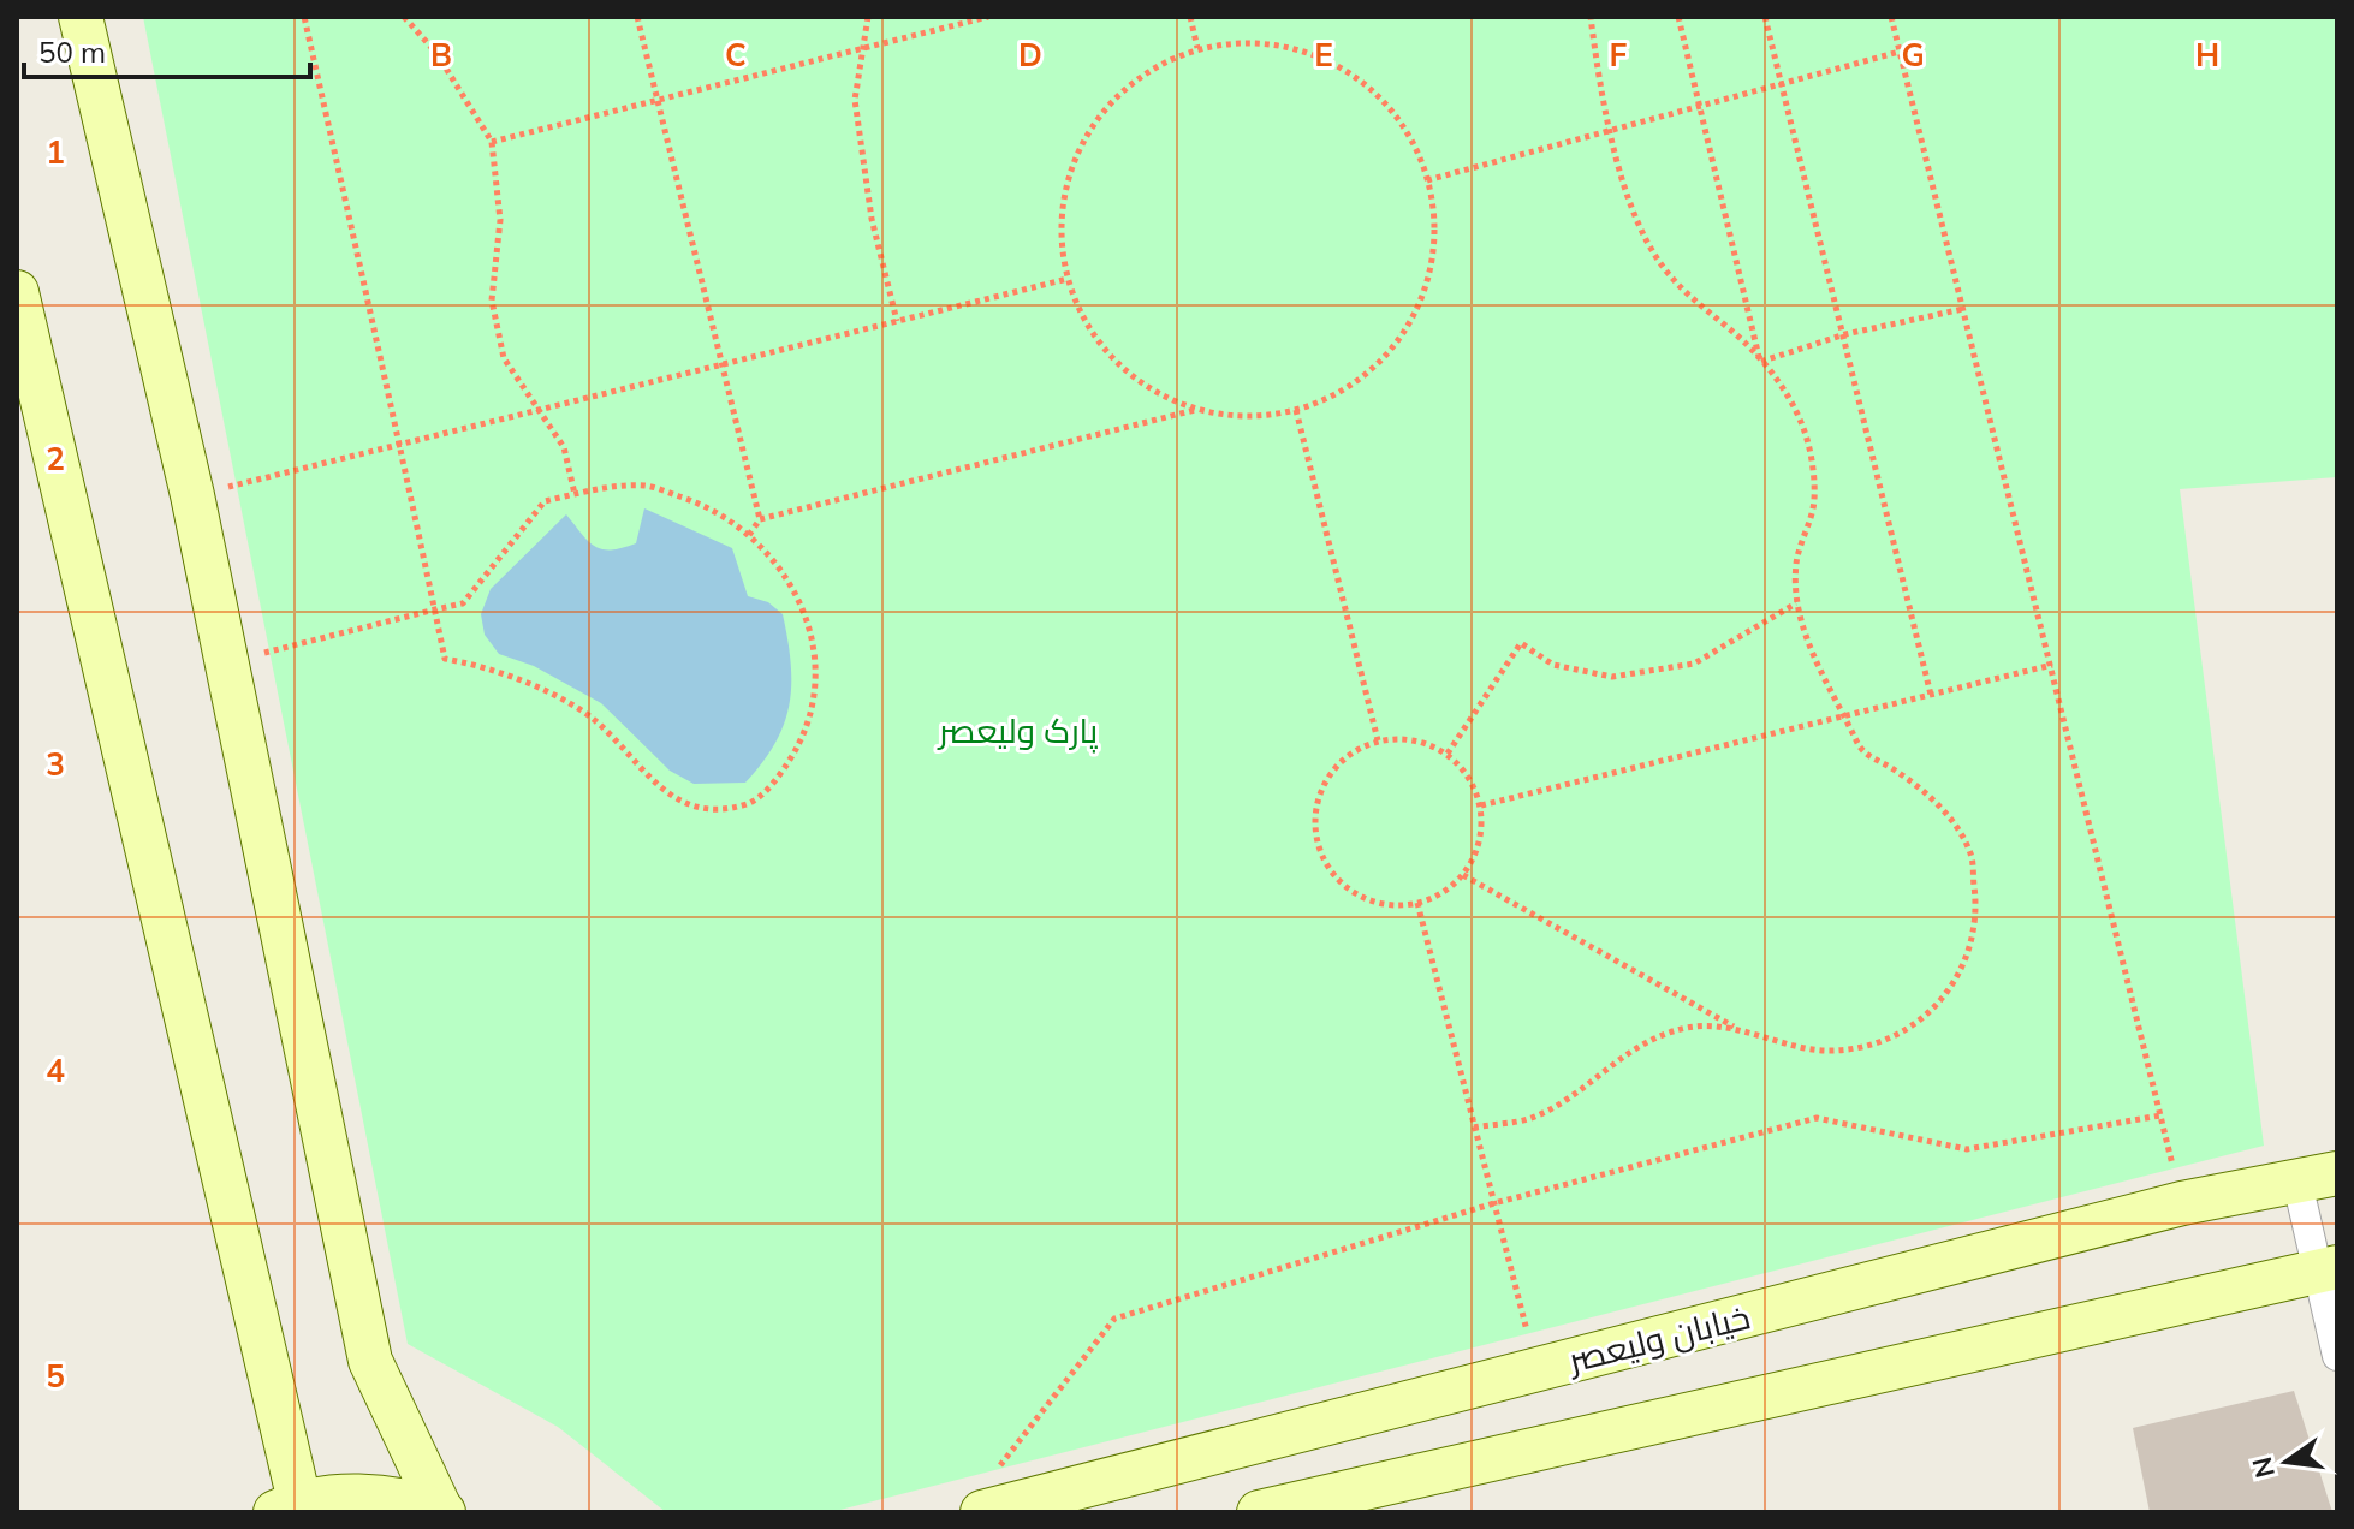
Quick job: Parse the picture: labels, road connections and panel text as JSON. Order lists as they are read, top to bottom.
{
  "streets": {
    "main road": ["خیابان ولیعصر"]
  },
  "parks": ["پارک ولیعصر"],
  "scale_bar": "50 m",
  "north": "left",
  "grid": {
    "columns": [
      "B",
      "C",
      "D",
      "E",
      "F",
      "G",
      "H"
    ],
    "rows": [
      "1",
      "2",
      "3",
      "4",
      "5"
    ]
  }
}
